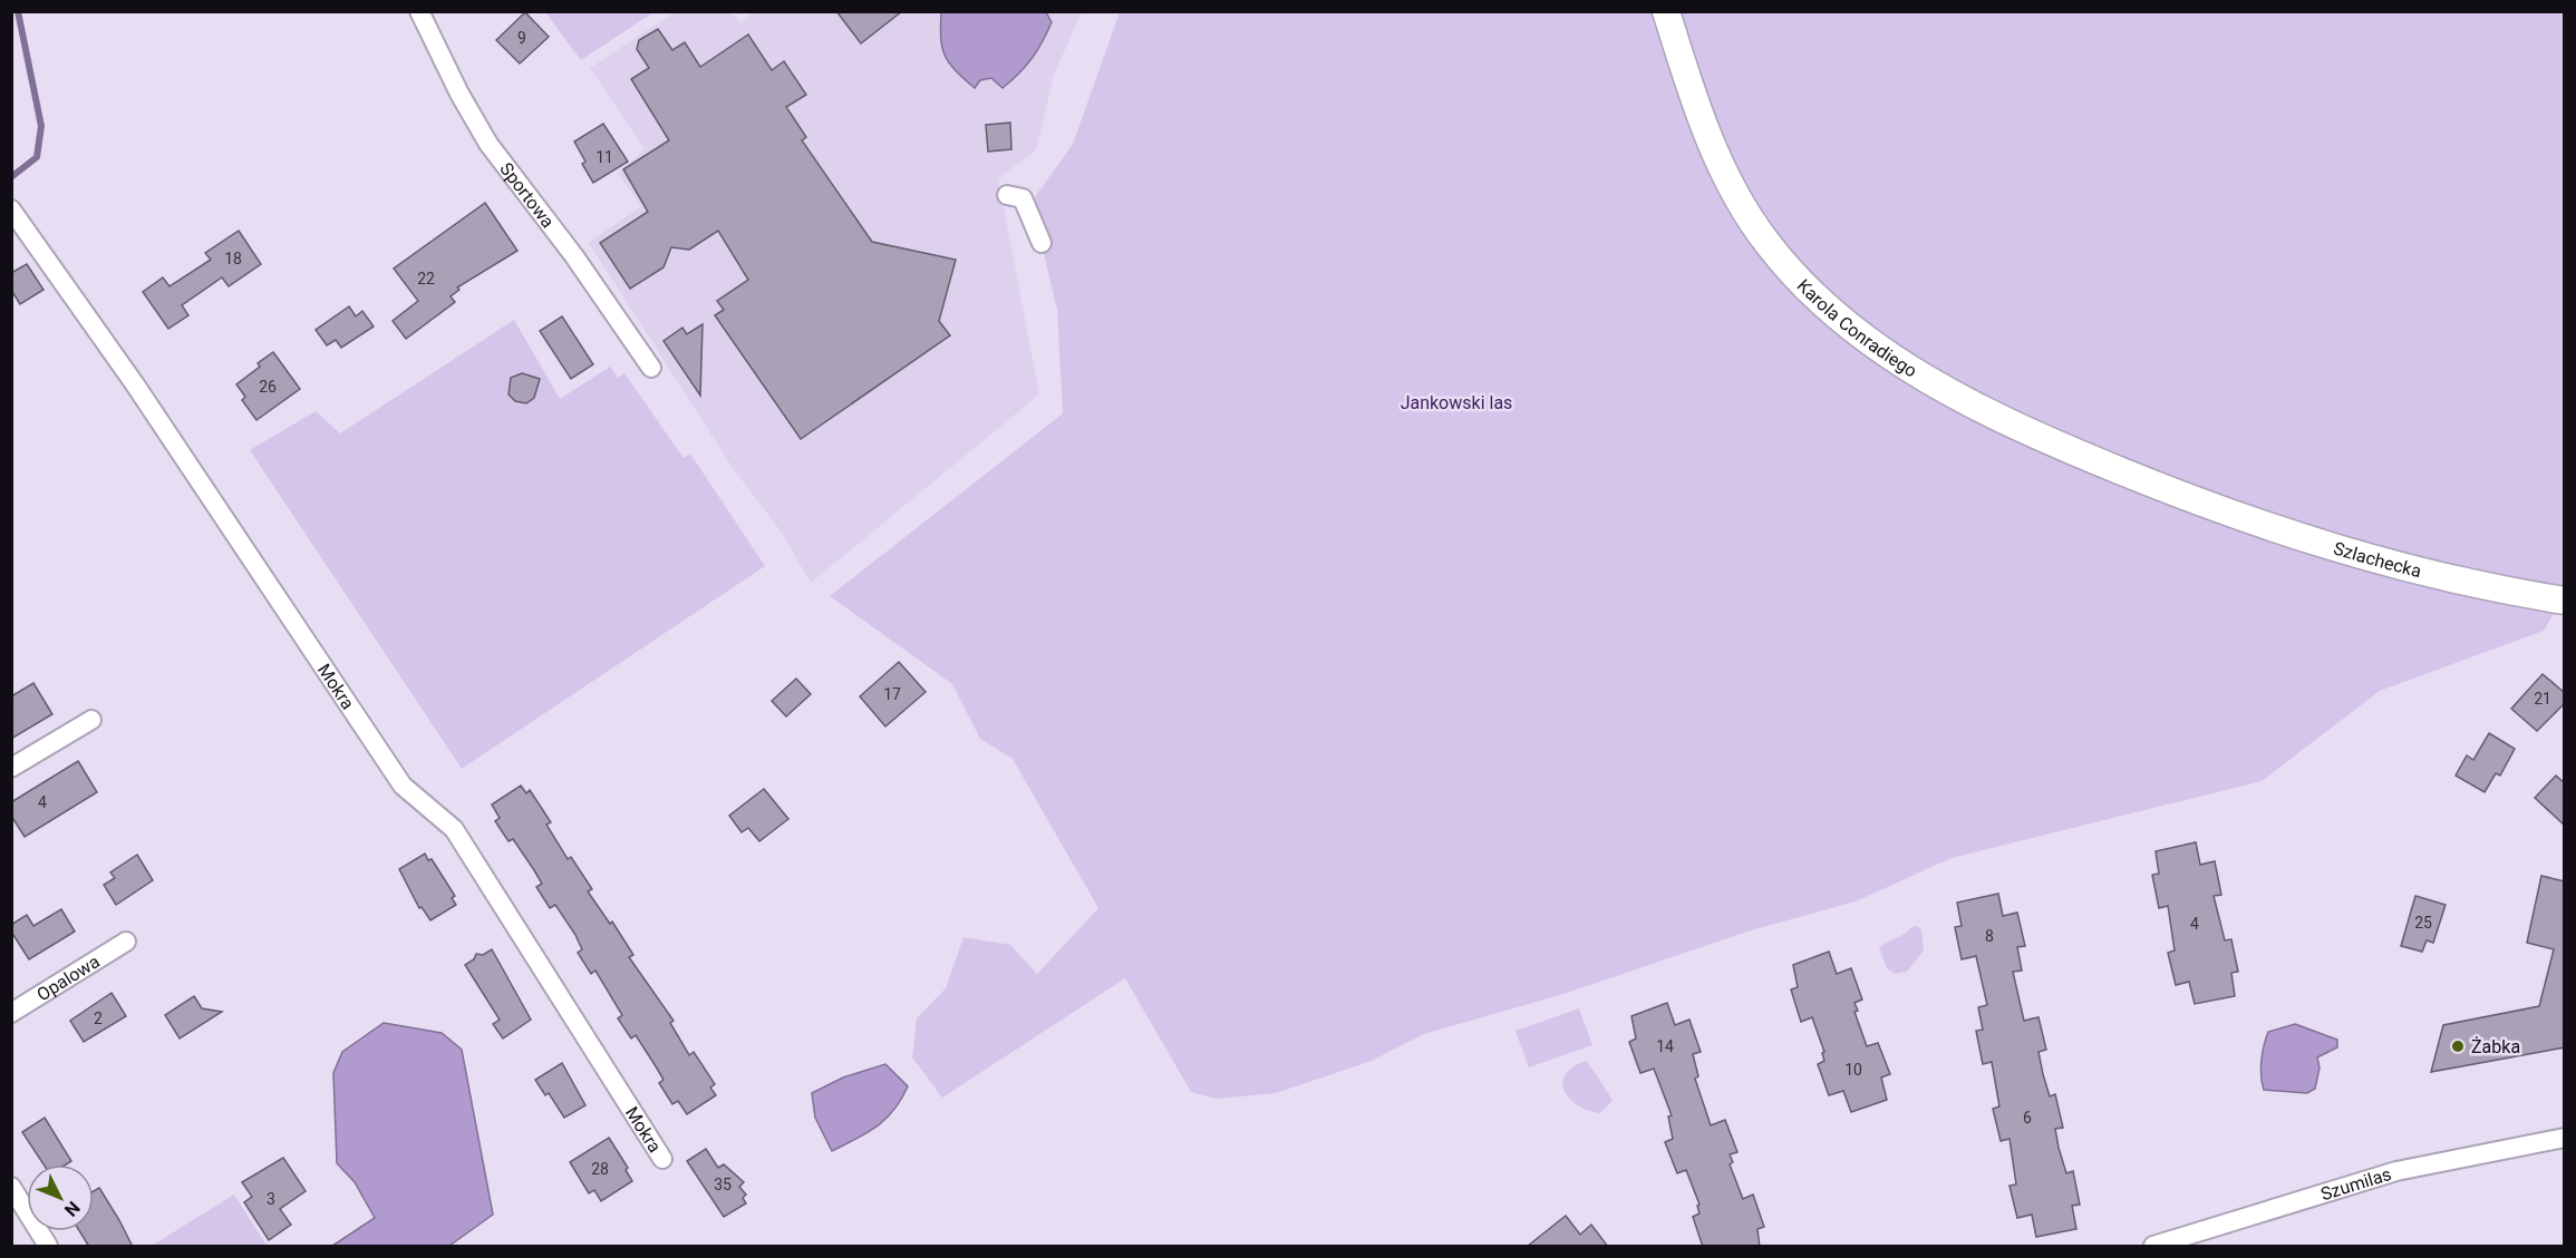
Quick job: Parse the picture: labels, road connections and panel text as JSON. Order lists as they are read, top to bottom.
{
  "streets": {
    "street": [
      "Sportowa",
      "Karola Conradiego",
      "Szlachecka",
      "Mokra",
      "Opalowa",
      "Szumilas"
    ]
  },
  "crossings": [
    ["Karola Conradiego", "Szlachecka"]
  ],
  "parks": ["Jankowski las"],
  "places": ["Żabka"],
  "house_numbers": [
    "9",
    "11",
    "18",
    "22",
    "26",
    "17",
    "21",
    "4",
    "25",
    "4",
    "8",
    "2",
    "14",
    "10",
    "6",
    "28",
    "35",
    "3"
  ],
  "north": "bottom right"
}
